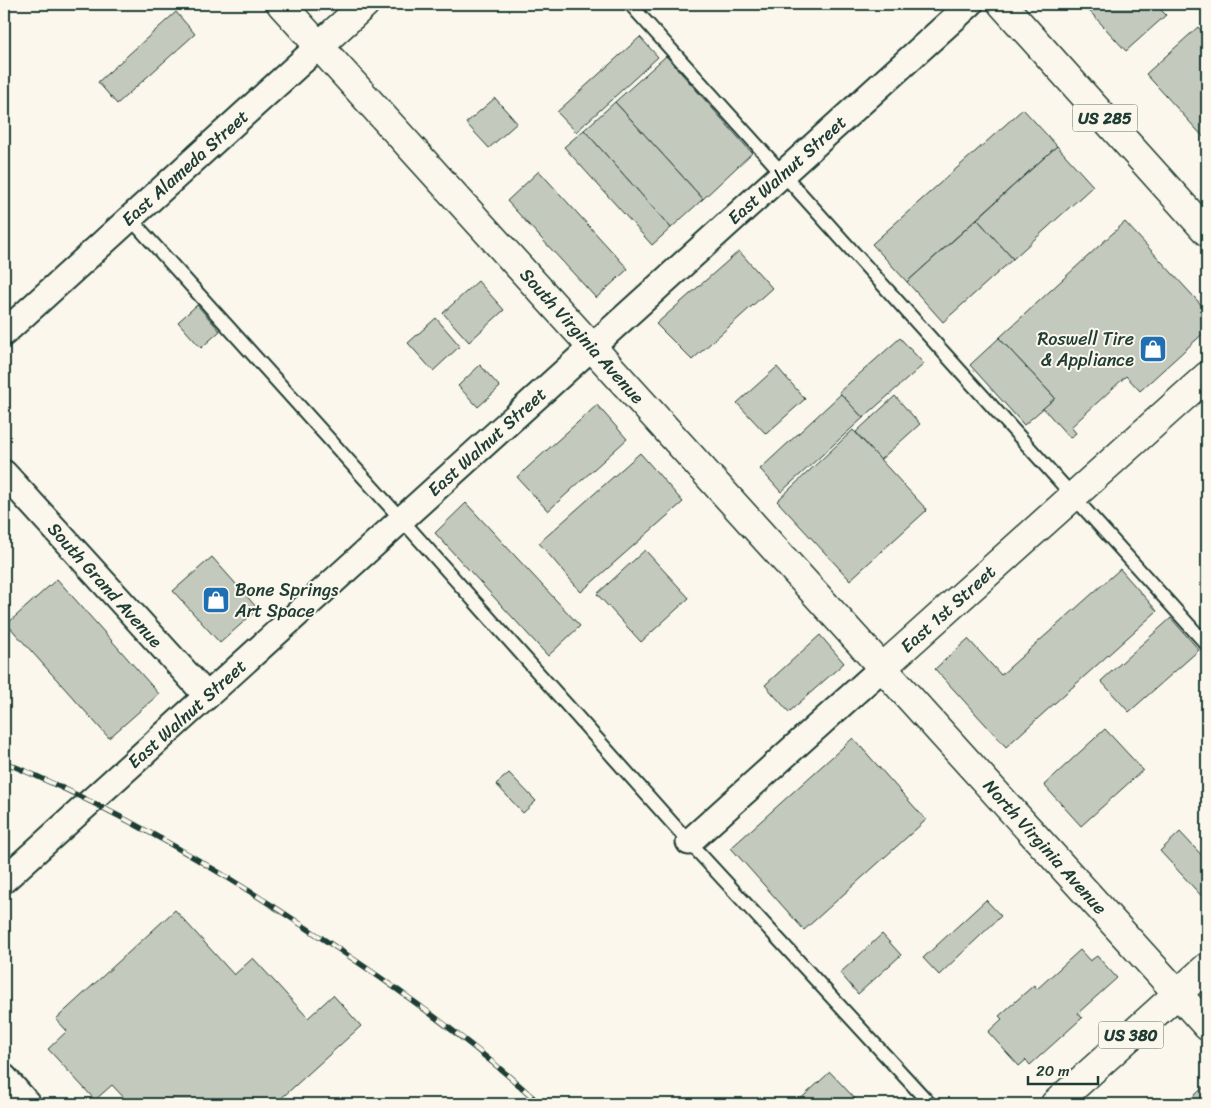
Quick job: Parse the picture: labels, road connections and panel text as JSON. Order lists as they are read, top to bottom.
{
  "streets": {
    "street": [
      "US 285",
      "East Alameda Street",
      "East Walnut Street",
      "South Virginia Avenue",
      "South Grand Avenue",
      "East 1st Street",
      "North Virginia Avenue",
      "US 380"
    ]
  },
  "crossings": [
    ["East Alameda Street", "South Virginia Avenue"],
    ["East Walnut Street", "South Virginia Avenue"],
    ["East Walnut Street", "South Grand Avenue"],
    ["South Virginia Avenue", "East 1st Street"],
    ["South Virginia Avenue", "North Virginia Avenue"],
    ["East 1st Street", "North Virginia Avenue"],
    ["North Virginia Avenue", "US 380"]
  ],
  "places": {
    "shop": ["Roswell Tire & Appliance", "Bone Springs Art Space"]
  },
  "scale_bar": "20 m"
}
